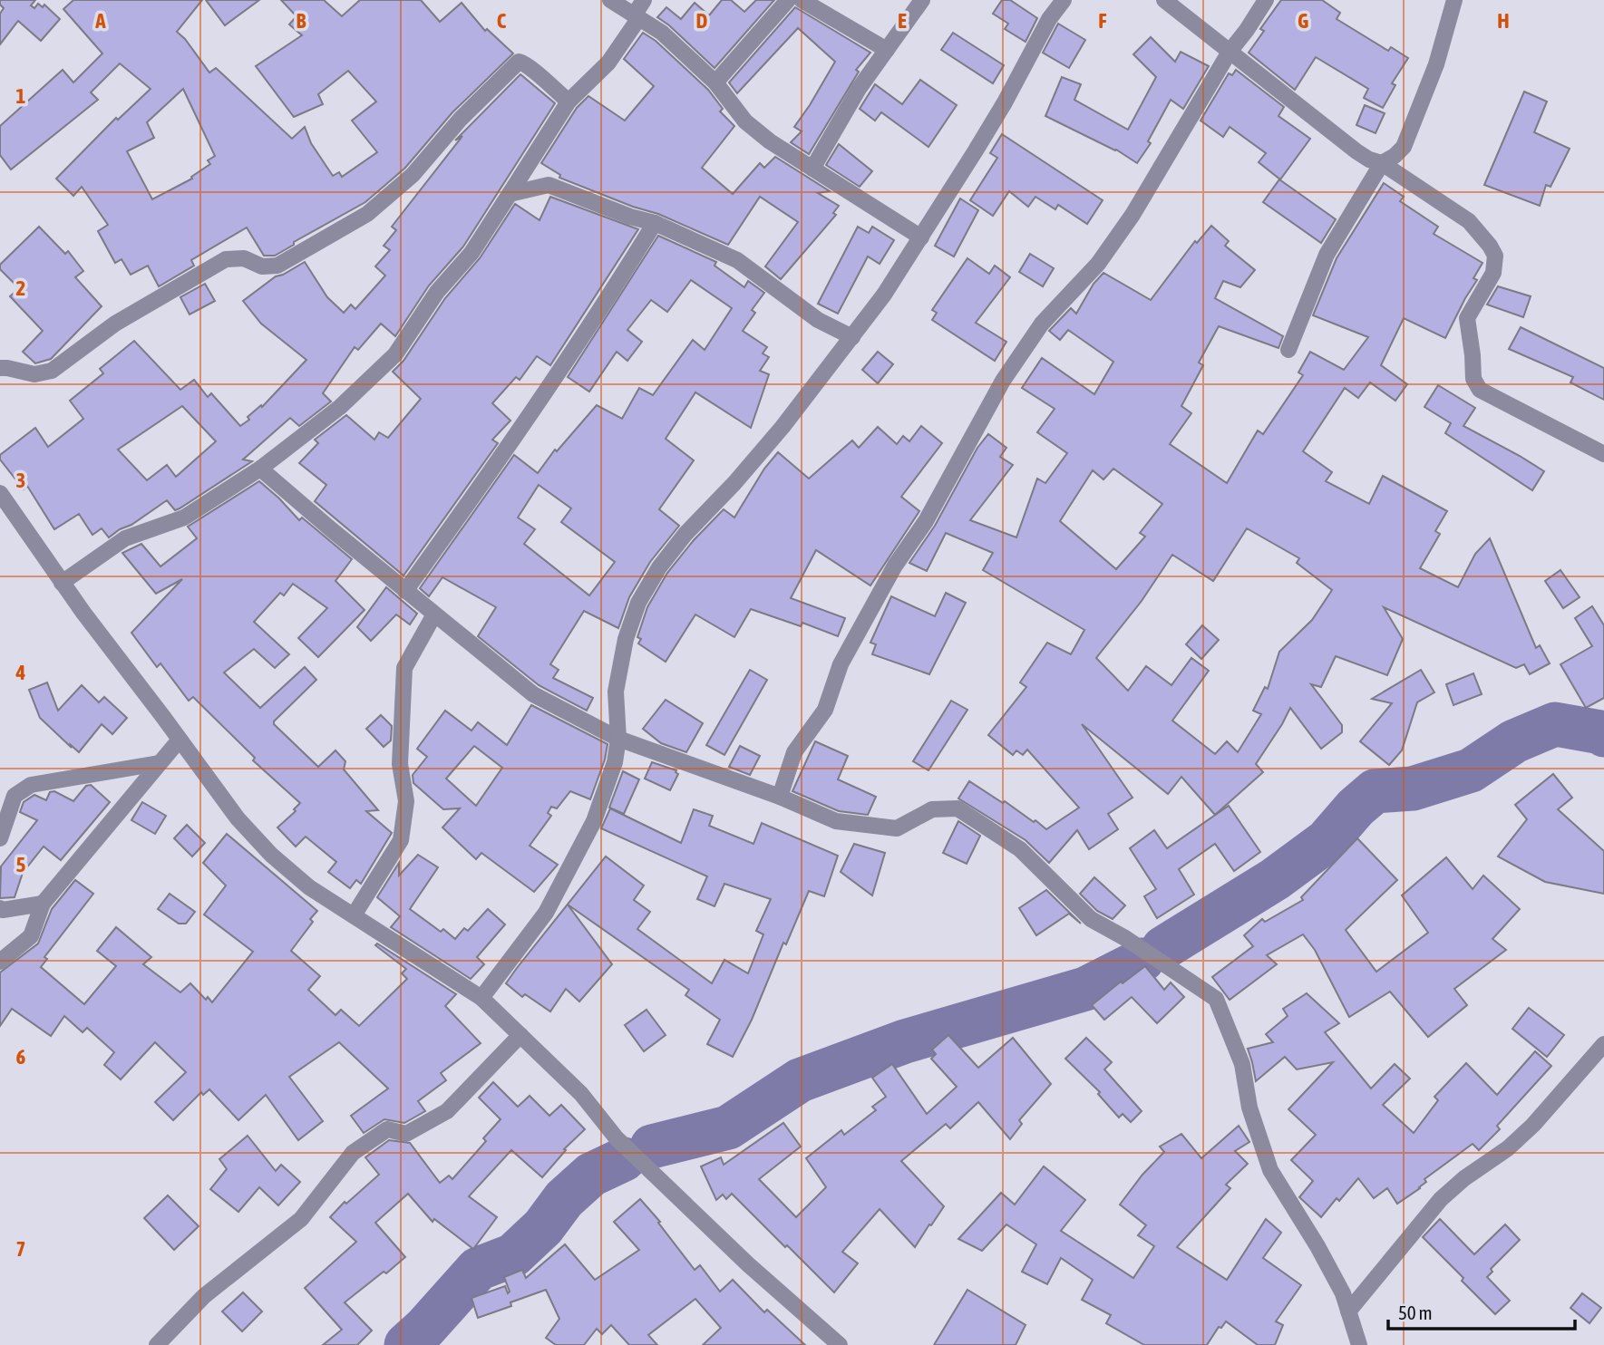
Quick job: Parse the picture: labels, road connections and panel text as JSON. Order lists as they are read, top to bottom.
{
  "scale_bar": "50 m",
  "grid": {
    "columns": [
      "A",
      "B",
      "C",
      "D",
      "E",
      "F",
      "G",
      "H"
    ],
    "rows": [
      "1",
      "2",
      "3",
      "4",
      "5",
      "6",
      "7"
    ]
  }
}
